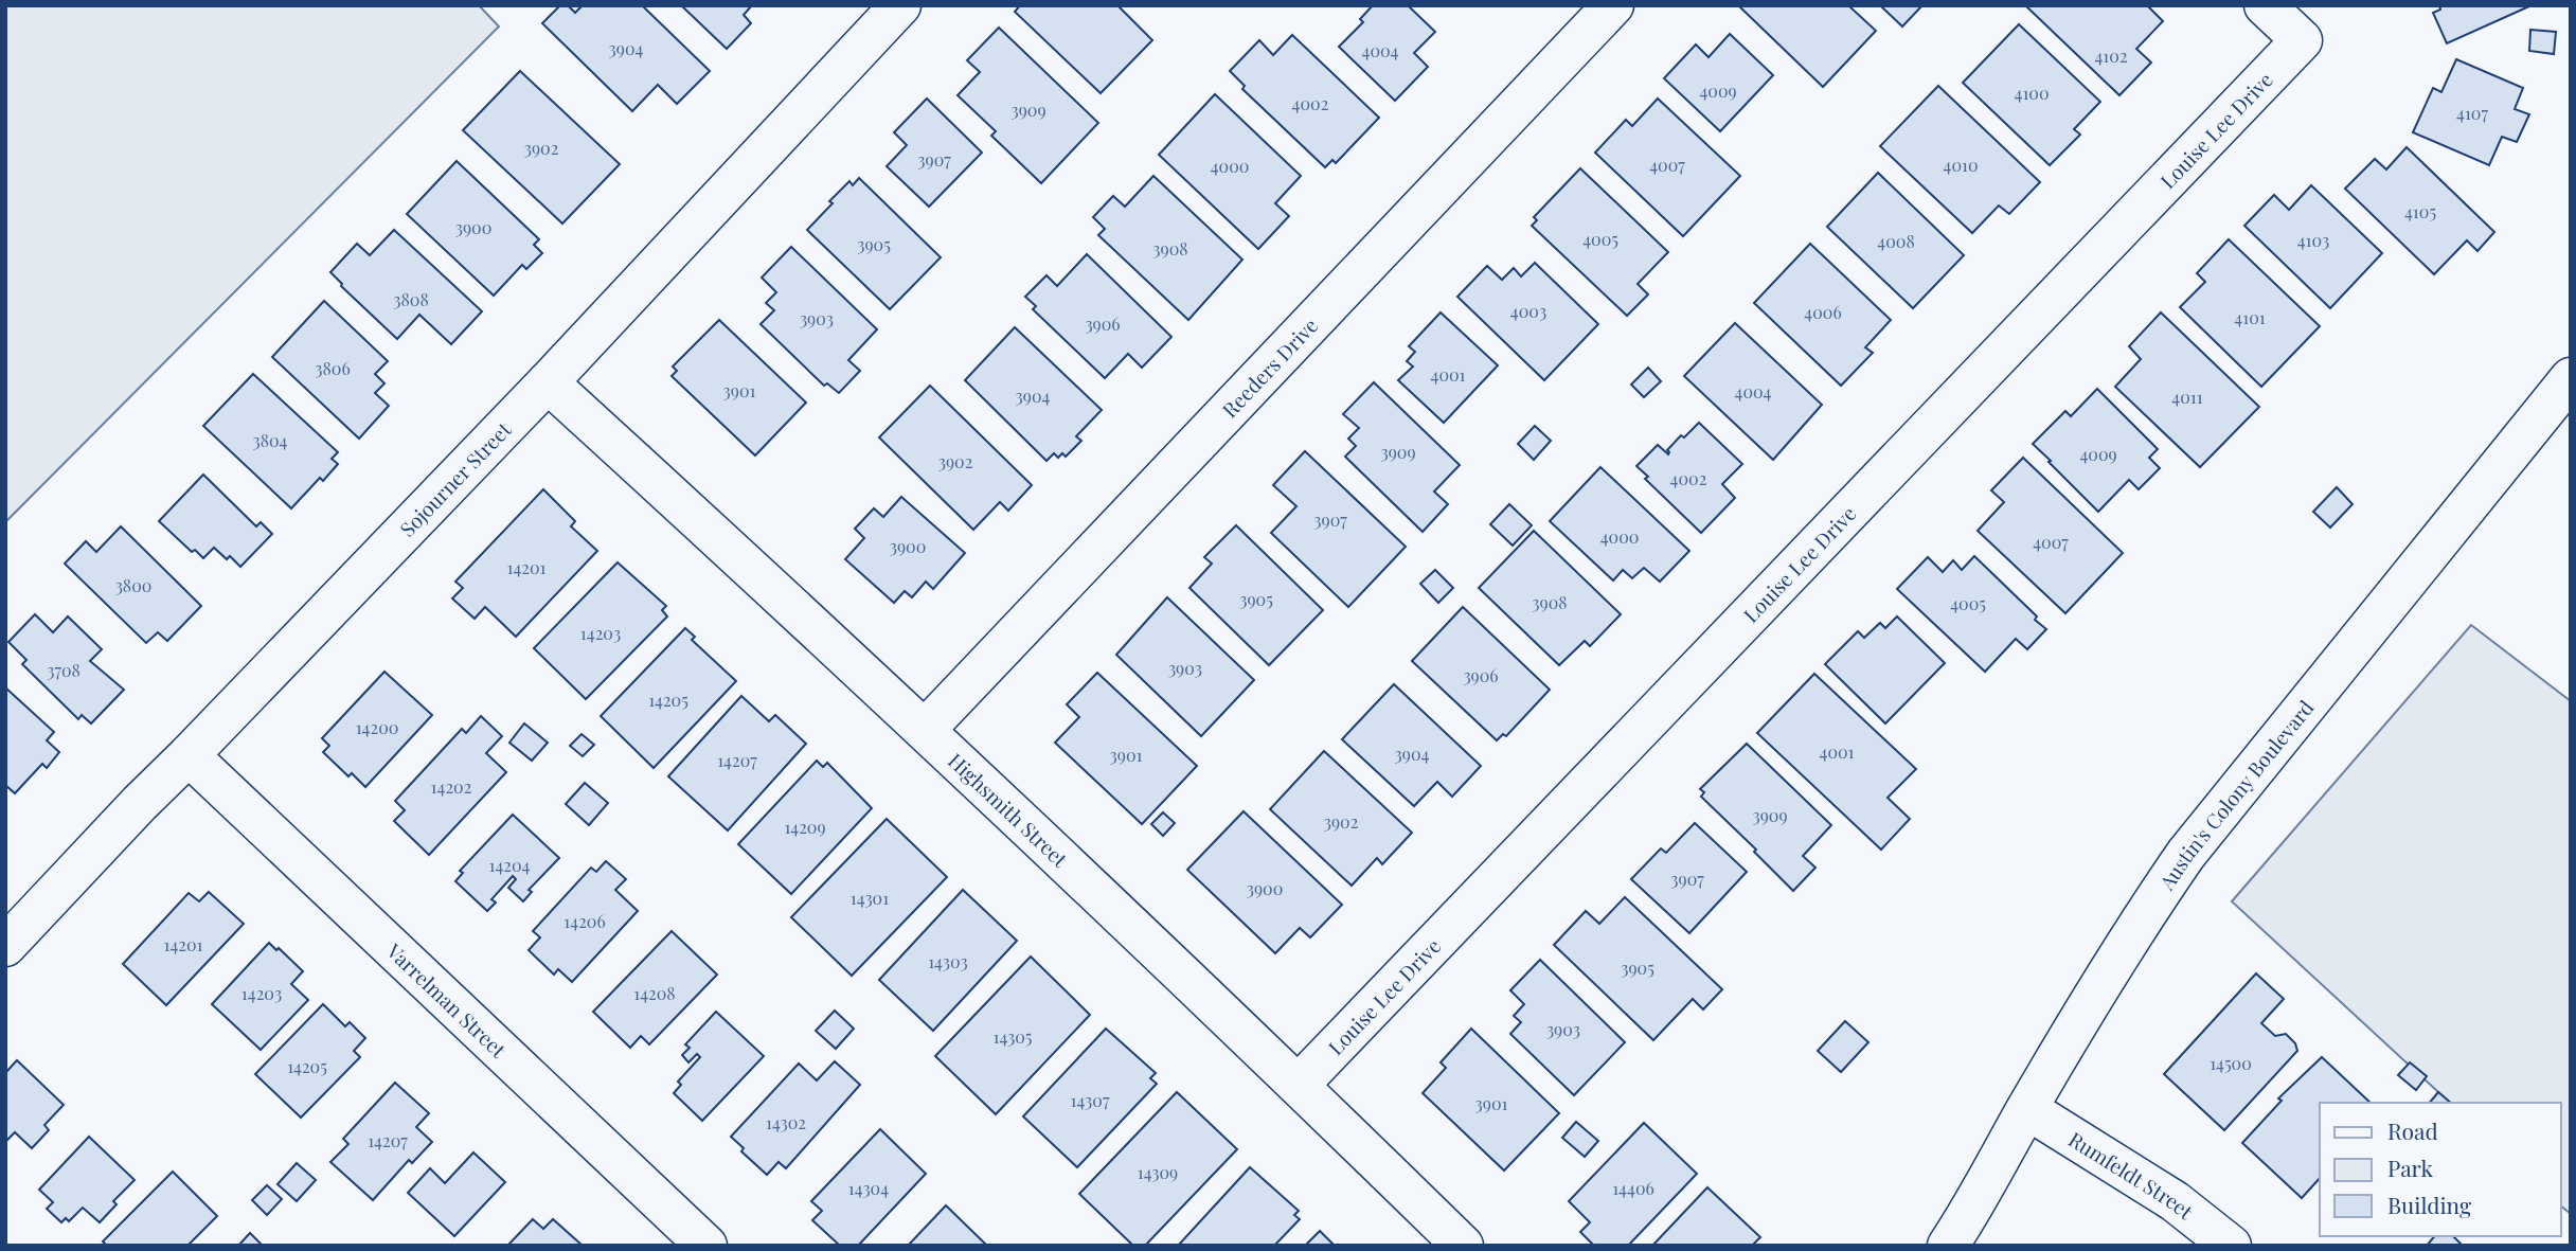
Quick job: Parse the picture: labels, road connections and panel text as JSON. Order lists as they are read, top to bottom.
{
  "streets": {
    "street": [
      "Louise Lee Drive",
      "Reeders Drive",
      "Sojourner Street",
      "Austin's Colony Boulevard",
      "Highsmith Street",
      "Varrelman Street",
      "Rumfeldt Street"
    ]
  },
  "crossings": [
    ["Louise Lee Drive", "Highsmith Street"],
    ["Reeders Drive", "Highsmith Street"],
    ["Sojourner Street", "Highsmith Street"],
    ["Sojourner Street", "Varrelman Street"],
    ["Austin's Colony Boulevard", "Rumfeldt Street"]
  ],
  "house_numbers": [
    "3904",
    "4004",
    "4102",
    "4009",
    "4100",
    "4002",
    "3909",
    "4107",
    "3902",
    "3907",
    "4007",
    "4010",
    "4000",
    "4105",
    "3900",
    "4005",
    "4103",
    "4008",
    "3905",
    "3908",
    "3808",
    "4003",
    "4006",
    "4101",
    "3903",
    "3906",
    "3806",
    "4001",
    "3901",
    "4004",
    "3904",
    "4011",
    "3804",
    "3909",
    "4009",
    "3902",
    "4002",
    "3907",
    "4000",
    "4007",
    "3900",
    "14201",
    "3800",
    "3905",
    "3908",
    "4005",
    "14203",
    "3903",
    "3708",
    "3906",
    "14205",
    "14200",
    "4001",
    "3904",
    "3901",
    "14207",
    "14202",
    "3909",
    "3902",
    "14209",
    "14204",
    "3907",
    "3900",
    "14301",
    "14206",
    "14201",
    "14303",
    "3905",
    "14203",
    "14208",
    "3903",
    "14305",
    "14500",
    "14205",
    "14307",
    "3901",
    "14302",
    "14207",
    "14309",
    "14304",
    "14406"
  ],
  "legend": ["Road", "Park", "Building"]
}
